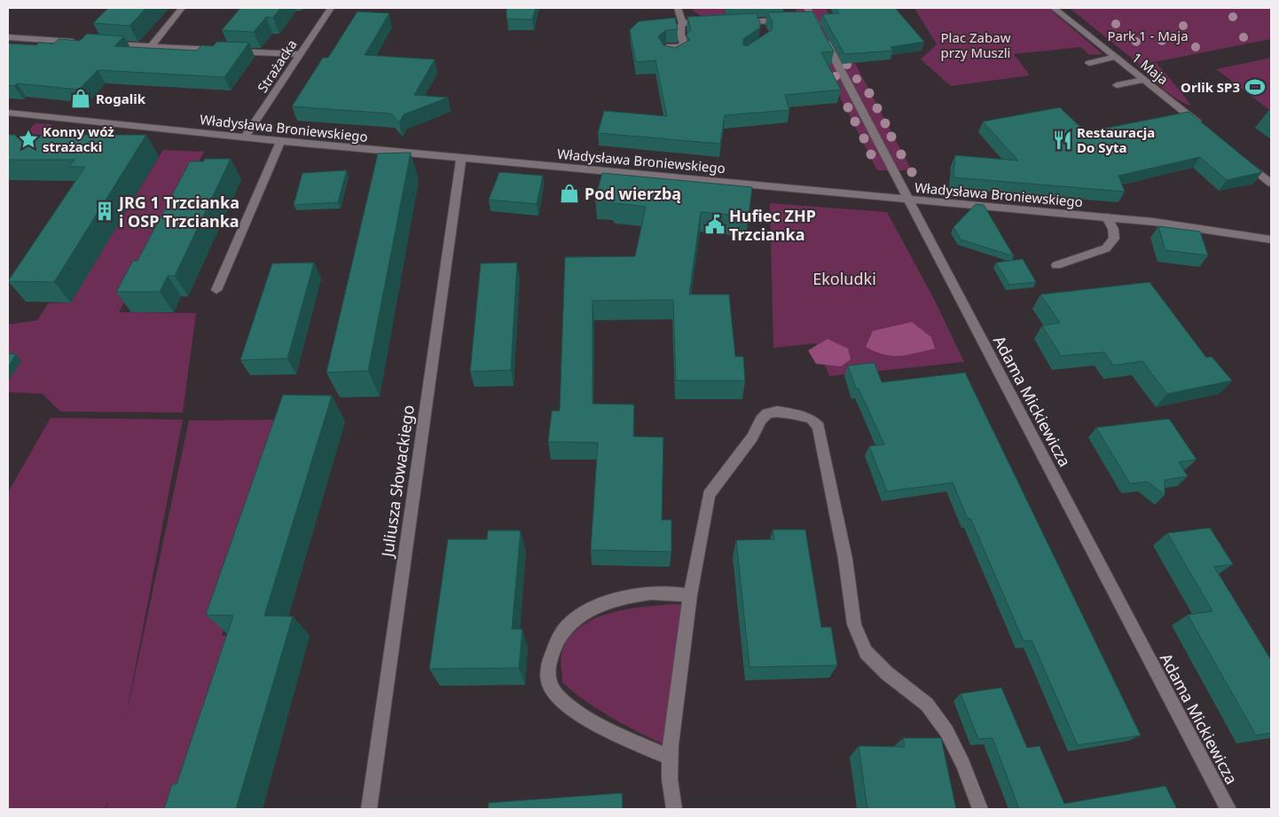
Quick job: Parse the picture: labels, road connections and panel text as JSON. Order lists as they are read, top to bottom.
{
  "streets": {
    "street": [
      "Strażacka",
      "1 Maja",
      "Władysława Broniewskiego",
      "Adama Mickiewicza",
      "Juliusza Słowackiego"
    ]
  },
  "crossings": [
    ["Strażacka", "Władysława Broniewskiego"],
    ["Władysława Broniewskiego", "Adama Mickiewicza"],
    ["Władysława Broniewskiego", "Juliusza Słowackiego"]
  ],
  "parks": ["Park 1 - Maja", "Plac Zabaw przy Muszli", "Ekoludki"],
  "places": {
    "sports": ["Orlik SP3"],
    "shop": ["Rogalik", "Pod wierzbą"],
    "place": ["Konny wóż strażacki"],
    "restaurant": ["Restauracja Do Syta"],
    "building": ["JRG 1 Trzcianka i OSP Trzcianka"],
    "public building": ["Hufiec ZHP Trzcianka"]
  }
}
